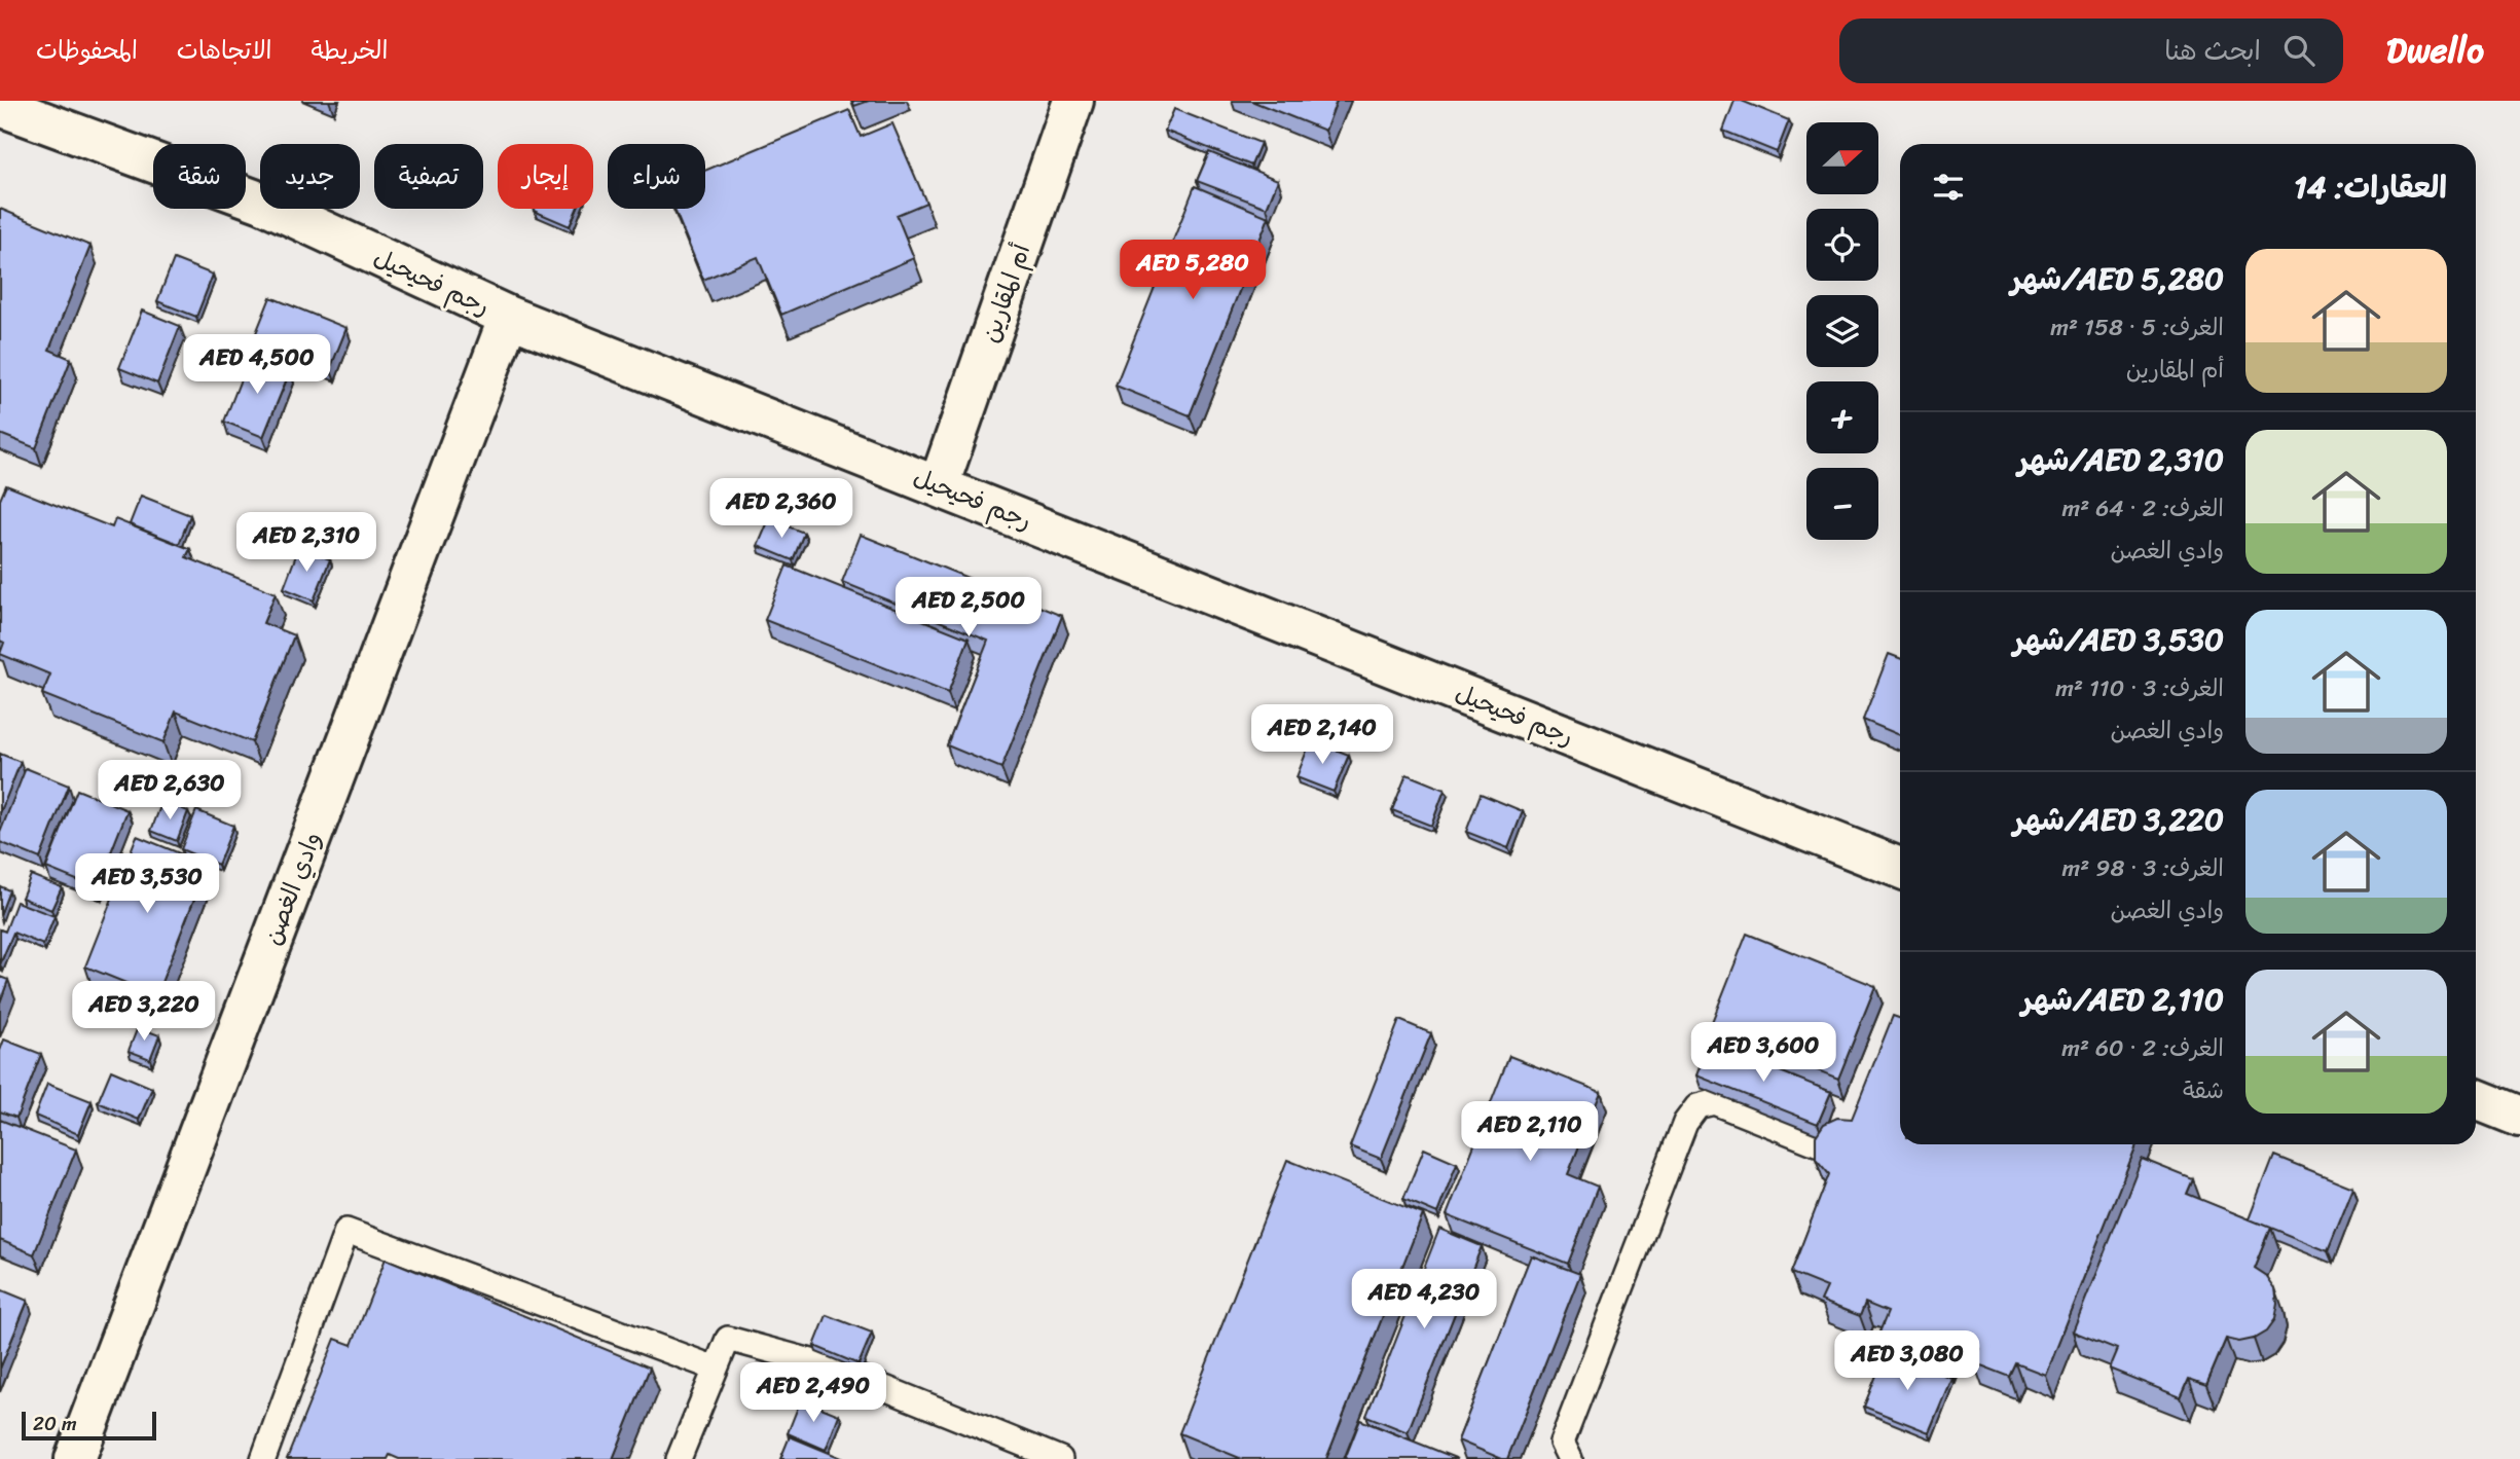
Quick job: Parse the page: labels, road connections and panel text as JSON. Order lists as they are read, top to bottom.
{
  "streets": {
    "street": ["رجم فحيحيل", "أم المقارين", "وادي الغصن"]
  },
  "crossings": [
    ["رجم فحيحيل", "أم المقارين"],
    ["رجم فحيحيل", "وادي الغصن"]
  ],
  "scale_bar": "20 m",
  "north": "right",
  "page": {
    "header": "Dwello",
    "search": "ابحث هنا",
    "nav": ["الخريطة", "الاتجاهات", "المحفوظات"],
    "map_buttons": ["+", "−"],
    "chip": [
      "شراء",
      "إيجار",
      "تصفية",
      "جديد",
      "شقة"
    ],
    "heading": "العقارات: 14",
    "list": [
      {
        "name": "AED 5,280/شهر",
        "note": "الغرف: 5 · 158 m² · أم المقارين"
      },
      {
        "name": "AED 2,310/شهر",
        "note": "الغرف: 2 · 64 m² · وادي الغصن"
      },
      {
        "name": "AED 3,530/شهر",
        "note": "الغرف: 3 · 110 m² · وادي الغصن"
      },
      {
        "name": "AED 3,220/شهر",
        "note": "الغرف: 3 · 98 m² · وادي الغصن"
      },
      {
        "name": "AED 2,110/شهر",
        "note": "الغرف: 2 · 60 m² · شقة"
      }
    ],
    "price": [
      "AED 5,280",
      "AED 4,500",
      "AED 2,360",
      "AED 2,310",
      "AED 2,500",
      "AED 2,140",
      "AED 2,630",
      "AED 3,530",
      "AED 3,220",
      "AED 3,600",
      "AED 2,110",
      "AED 4,230",
      "AED 3,080",
      "AED 2,490"
    ],
    "scale": "20 m"
  }
}
